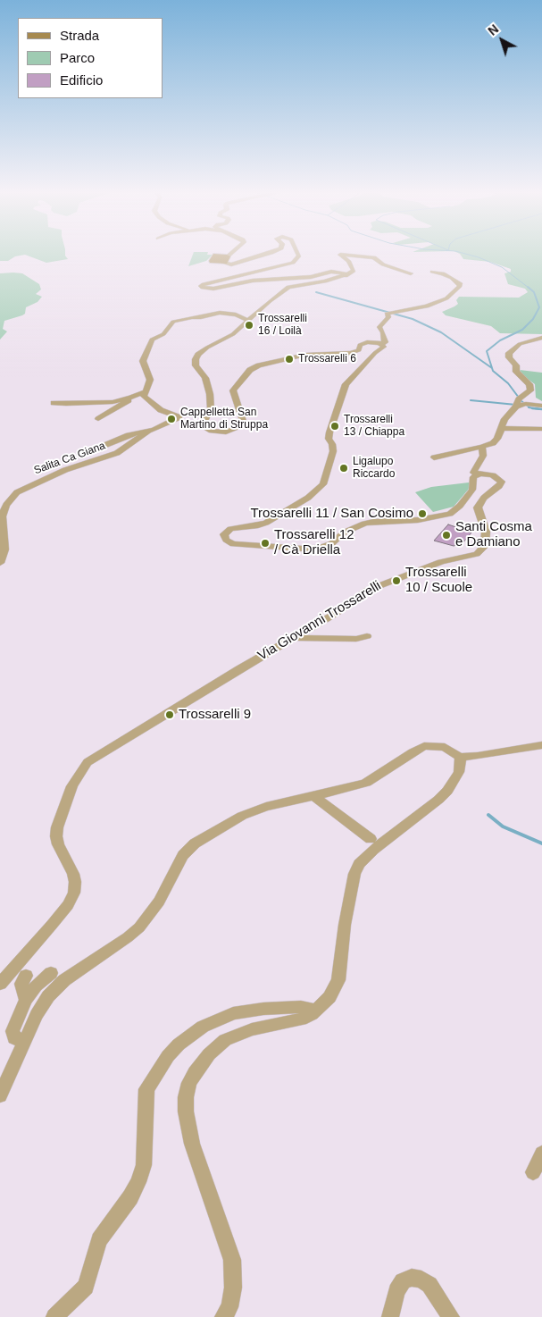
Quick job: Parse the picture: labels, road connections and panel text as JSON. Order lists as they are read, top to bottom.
{
  "streets": {
    "street": ["Salita Ca Giana", "Via Giovanni Trossarelli"]
  },
  "places": [
    "Trossarelli 16 / Loilà",
    "Trossarelli 6",
    "Cappelletta San Martino di Struppa",
    "Trossarelli 13 / Chiappa",
    "Ligalupo Riccardo",
    "Trossarelli 11 / San Cosimo",
    "Santi Cosma e Damiano",
    "Trossarelli 12 / Cà Driella",
    "Trossarelli 10 / Scuole",
    "Trossarelli 9"
  ],
  "legend": ["Strada", "Parco", "Edificio"],
  "north": "top left"
}
